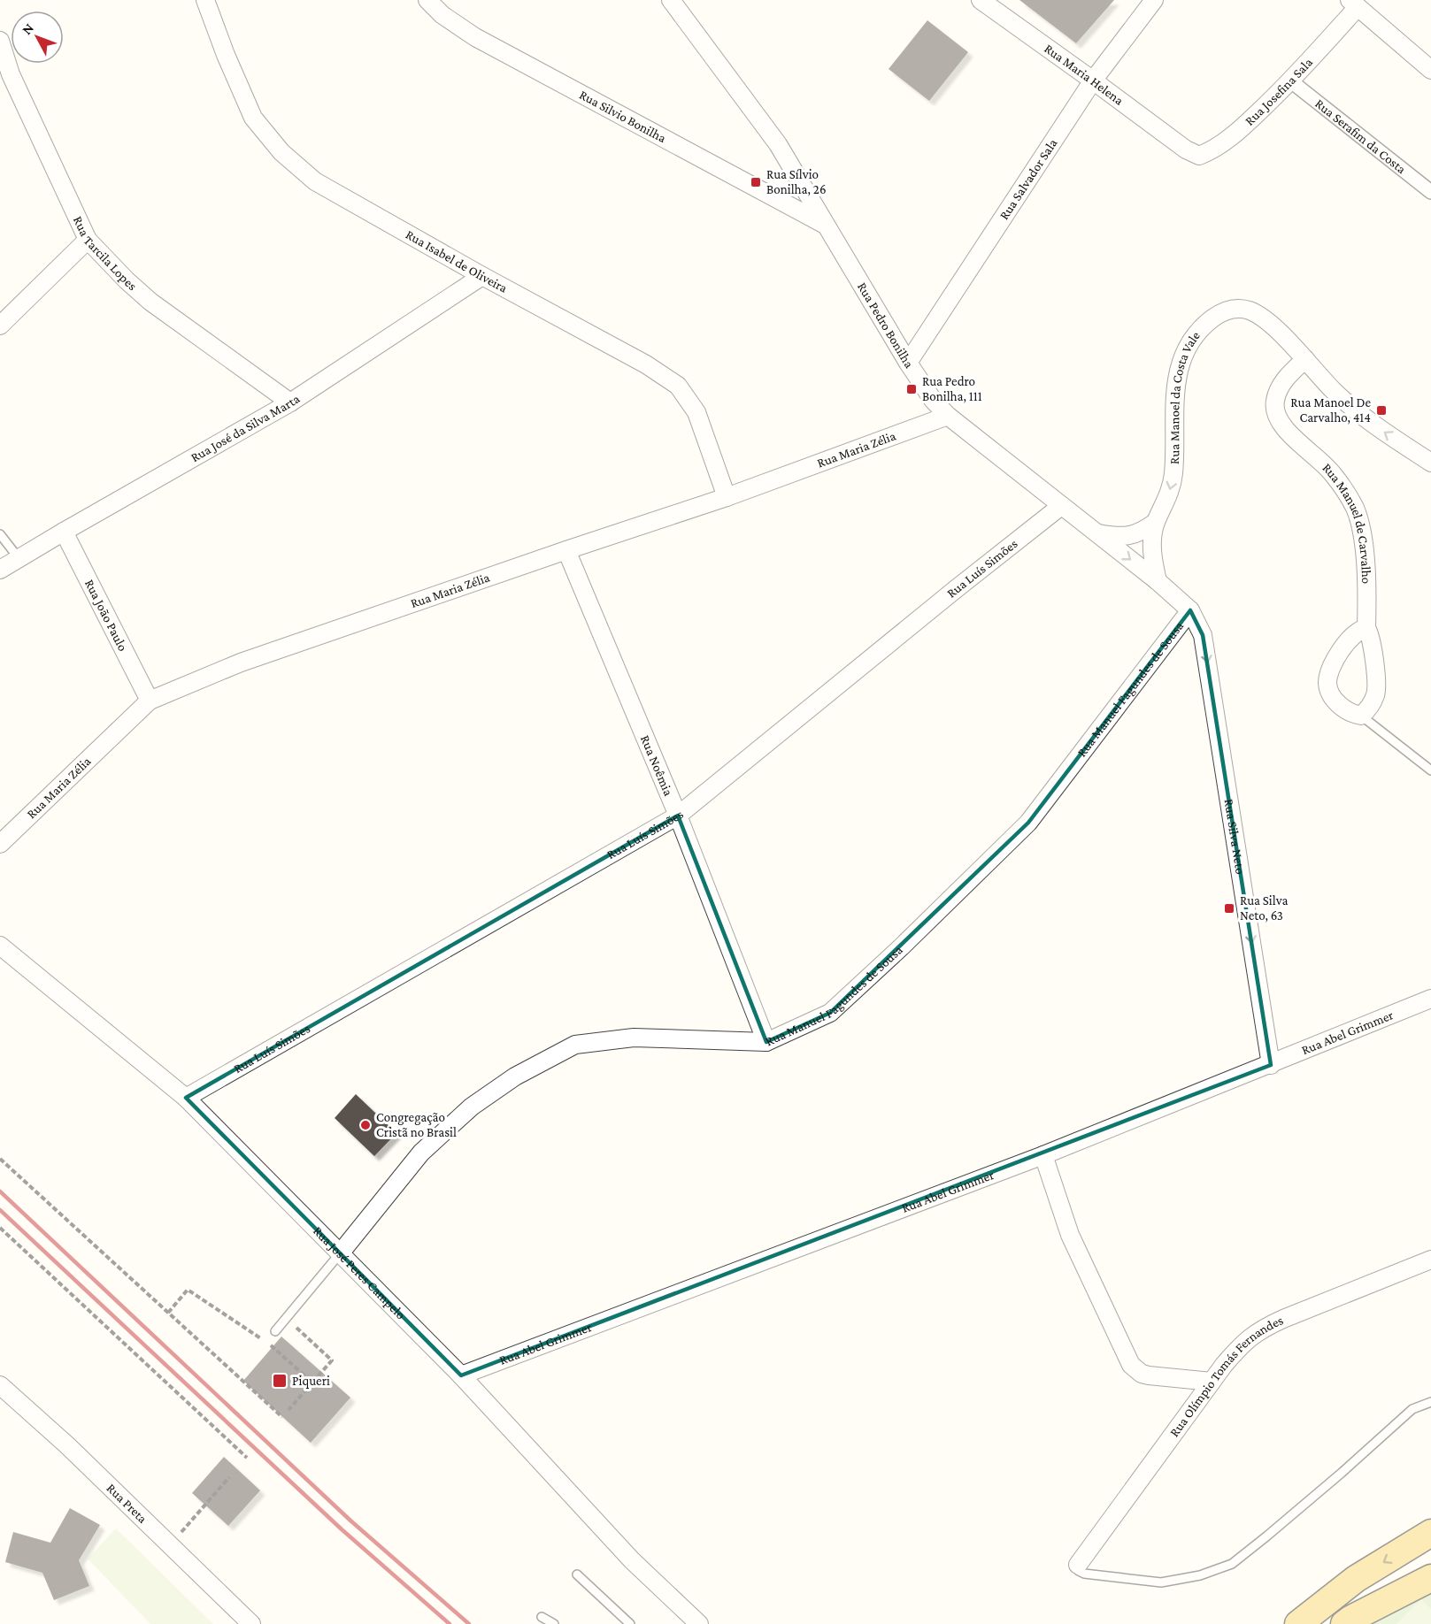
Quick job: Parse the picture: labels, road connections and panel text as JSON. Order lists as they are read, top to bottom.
{
  "streets": {
    "street": [
      "Rua Maria Helena",
      "Rua Josefina Sala",
      "Rua Silvio Bonilha",
      "Rua Serafim da Costa",
      "Rua Salvador Sala",
      "Rua Tarcila Lopes",
      "Rua Isabel de Oliveira",
      "Rua Pedro Bonilha",
      "Rua Manoel da Costa Vale",
      "Rua José da Silva Marta",
      "Rua Maria Zélia",
      "Rua Manuel de Carvalho",
      "Rua Luís Simões",
      "Rua João Paulo",
      "Rua Manuel Fagundes de Sousa",
      "Rua Noêmia",
      "Rua Silva Neto",
      "Rua Abel Grimmer",
      "Rua José Peres Campelo",
      "Rua Olímpio Tomás Fernandes",
      "Rua Preta"
    ]
  },
  "crossings": [
    ["Rua Maria Helena", "Rua Josefina Sala"],
    ["Rua Maria Helena", "Rua Salvador Sala"],
    ["Rua Josefina Sala", "Rua Serafim da Costa"],
    ["Rua Silvio Bonilha", "Rua Pedro Bonilha"],
    ["Rua Salvador Sala", "Rua Pedro Bonilha"],
    ["Rua Tarcila Lopes", "Rua José da Silva Marta"],
    ["Rua Isabel de Oliveira", "Rua José da Silva Marta"],
    ["Rua Isabel de Oliveira", "Rua Maria Zélia"],
    ["Rua Pedro Bonilha", "Rua Manoel da Costa Vale"],
    ["Rua Pedro Bonilha", "Rua Maria Zélia"],
    ["Rua Pedro Bonilha", "Rua Luís Simões"],
    ["Rua Pedro Bonilha", "Rua Manuel Fagundes de Sousa"],
    ["Rua Pedro Bonilha", "Rua Silva Neto"],
    ["Rua Manoel da Costa Vale", "Rua Manuel de Carvalho"],
    ["Rua José da Silva Marta", "Rua João Paulo"],
    ["Rua Maria Zélia", "Rua João Paulo"],
    ["Rua Maria Zélia", "Rua Noêmia"],
    ["Rua Luís Simões", "Rua Noêmia"],
    ["Rua Luís Simões", "Rua José Peres Campelo"],
    ["Rua Manuel Fagundes de Sousa", "Rua Noêmia"],
    ["Rua Manuel Fagundes de Sousa", "Rua Silva Neto"],
    ["Rua Manuel Fagundes de Sousa", "Rua José Peres Campelo"],
    ["Rua Silva Neto", "Rua Abel Grimmer"],
    ["Rua Abel Grimmer", "Rua José Peres Campelo"]
  ],
  "one_way": ["Rua Silva Neto"],
  "places": {
    "transit": [
      "Rua Sílvio Bonilha, 26",
      "Rua Pedro Bonilha, 111",
      "Rua Manoel De Carvalho, 414",
      "Rua Silva Neto, 63",
      "Piqueri"
    ],
    "other": ["Congregação Cristã no Brasil"]
  },
  "north": "top left"
}
